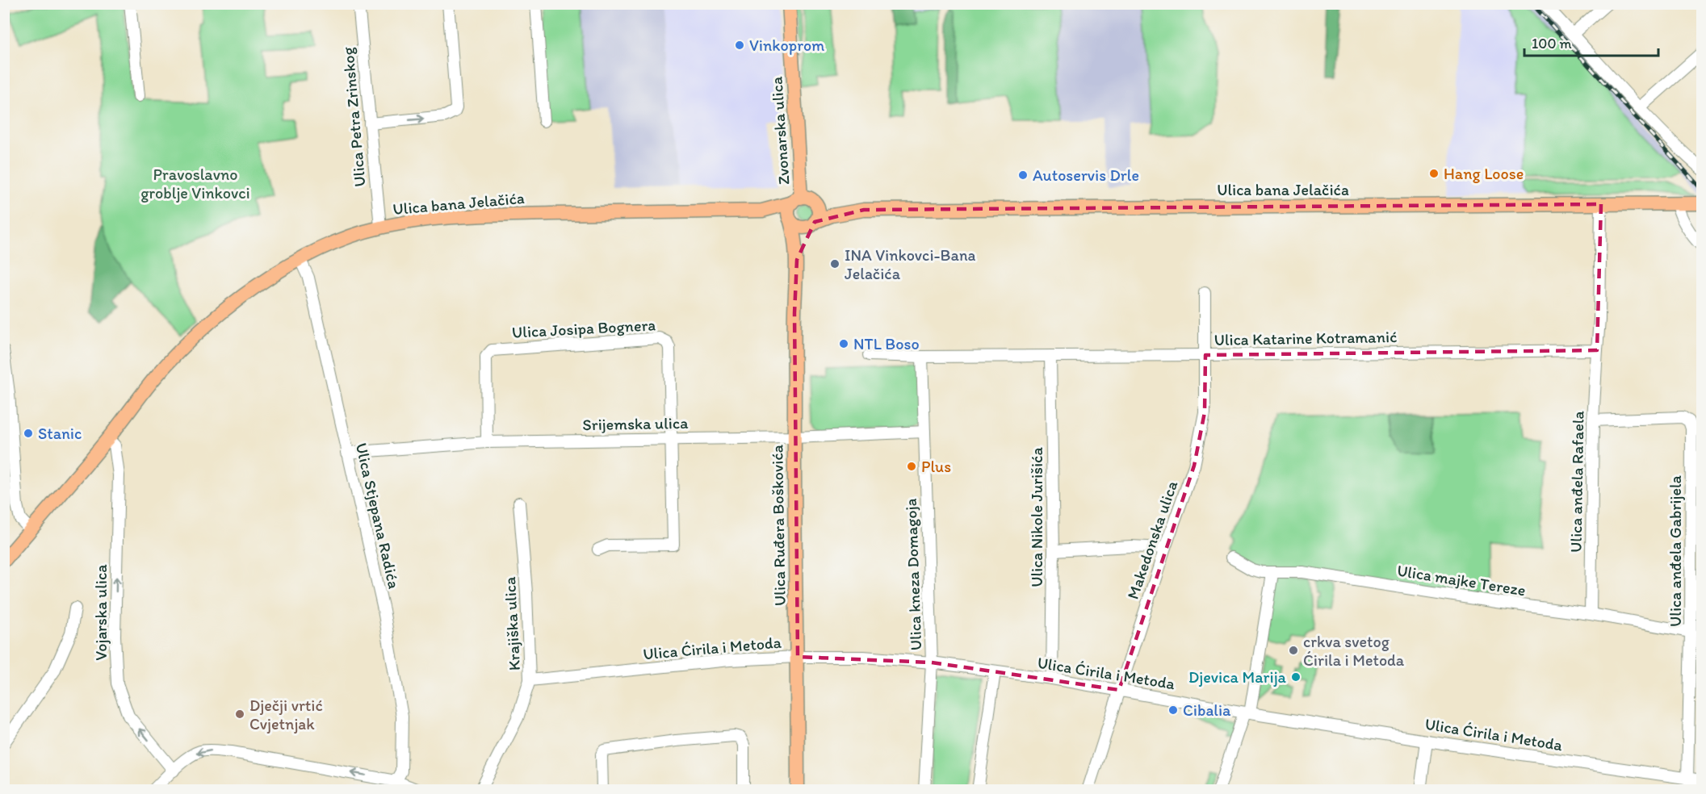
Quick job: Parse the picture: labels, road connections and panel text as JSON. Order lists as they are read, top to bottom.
{
  "streets": {
    "main road": ["Zvonarska ulica", "Ulica bana Jelačića", "Ulica Ruđera Boškovića"],
    "street": [
      "Ulica Petra Zrinskog",
      "Ulica Josipa Bognera",
      "Ulica Katarine Kotramanić",
      "Srijemska ulica",
      "Ulica anđela Rafaela",
      "Ulica Stjepana Radića",
      "Ulica Nikole Jurišića",
      "Makedonska ulica",
      "Ulica anđela Gabrijela",
      "Ulica kneza Domagoja",
      "Ulica majke Tereze",
      "Vojarska ulica",
      "Krajiška ulica",
      "Ulica Ćirila i Metoda"
    ]
  },
  "crossings": [
    ["Ulica Petra Zrinskog", "Ulica bana Jelačića"],
    ["Zvonarska ulica", "Ulica bana Jelačića"],
    ["Zvonarska ulica", "Ulica Ruđera Boškovića"],
    ["Ulica bana Jelačića", "Ulica Stjepana Radića"],
    ["Ulica bana Jelačića", "Ulica Ruđera Boškovića"],
    ["Ulica bana Jelačića", "Vojarska ulica"],
    ["Ulica Josipa Bognera", "Srijemska ulica"],
    ["Ulica Katarine Kotramanić", "Ulica anđela Rafaela"],
    ["Ulica Katarine Kotramanić", "Ulica Nikole Jurišića"],
    ["Ulica Katarine Kotramanić", "Makedonska ulica"],
    ["Ulica Katarine Kotramanić", "Ulica kneza Domagoja"],
    ["Srijemska ulica", "Ulica Stjepana Radića"],
    ["Srijemska ulica", "Ulica Ruđera Boškovića"],
    ["Srijemska ulica", "Ulica kneza Domagoja"],
    ["Ulica anđela Rafaela", "Ulica anđela Gabrijela"],
    ["Ulica anđela Rafaela", "Ulica majke Tereze"],
    ["Ulica Nikole Jurišića", "Ulica Ćirila i Metoda"],
    ["Ulica Ruđera Boškovića", "Ulica Ćirila i Metoda"],
    ["Makedonska ulica", "Ulica Ćirila i Metoda"],
    ["Ulica anđela Gabrijela", "Ulica majke Tereze"],
    ["Ulica anđela Gabrijela", "Ulica Ćirila i Metoda"],
    ["Ulica kneza Domagoja", "Ulica Ćirila i Metoda"],
    ["Krajiška ulica", "Ulica Ćirila i Metoda"]
  ],
  "one_way": ["Vojarska ulica"],
  "parks": ["Pravoslavno groblje Vinkovci"],
  "places": [
    "Vinkoprom",
    "Hang Loose",
    "Autoservis Drle",
    "INA Vinkovci-Bana Jelačića",
    "NTL Boso",
    "Stanic",
    "Plus",
    "crkva svetog Ćirila i Metoda",
    "Djevica Marija",
    "Cibalia",
    "Dječji vrtić Cvjetnjak"
  ],
  "scale_bar": "100 m"
}
